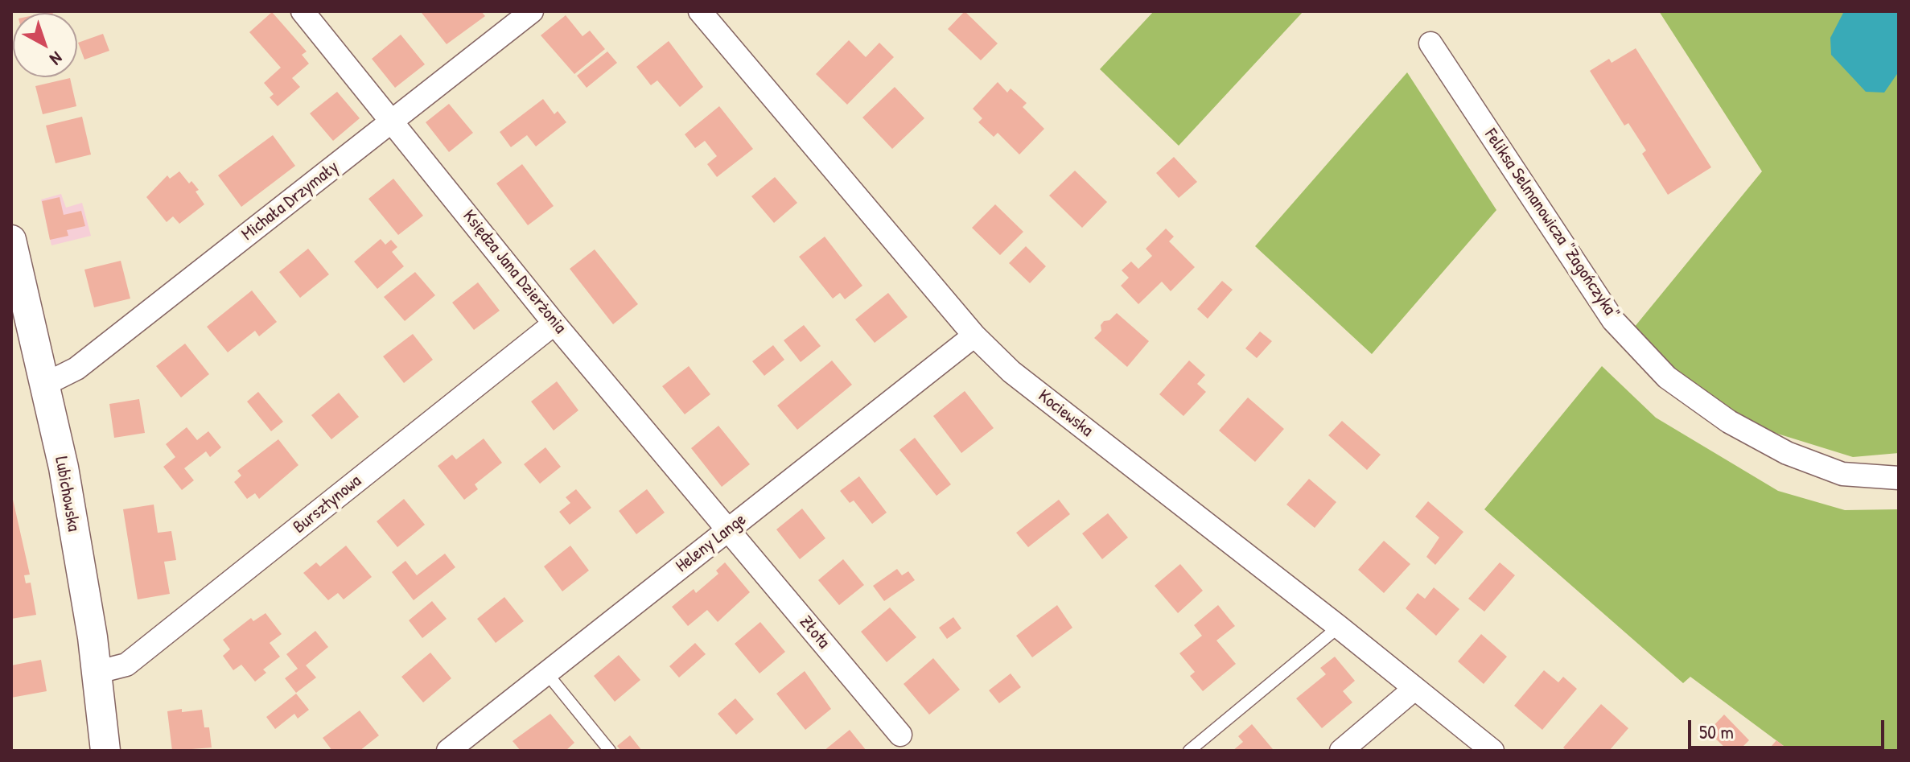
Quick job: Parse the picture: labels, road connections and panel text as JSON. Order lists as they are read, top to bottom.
{
  "streets": {
    "street": [
      "Michała Drzymały",
      "Feliksa Selmanowicza \"Zagończyka\"",
      "Księdza Jana Dzierżonia",
      "Kociewska",
      "Lubichowska",
      "Bursztynowa",
      "Heleny Lange",
      "Złota"
    ]
  },
  "crossings": [
    ["Michała Drzymały", "Księdza Jana Dzierżonia"],
    ["Michała Drzymały", "Lubichowska"],
    ["Księdza Jana Dzierżonia", "Bursztynowa"],
    ["Księdza Jana Dzierżonia", "Heleny Lange"],
    ["Księdza Jana Dzierżonia", "Złota"],
    ["Kociewska", "Heleny Lange"],
    ["Lubichowska", "Bursztynowa"],
    ["Heleny Lange", "Złota"]
  ],
  "scale_bar": "50 m",
  "north": "bottom right"
}
